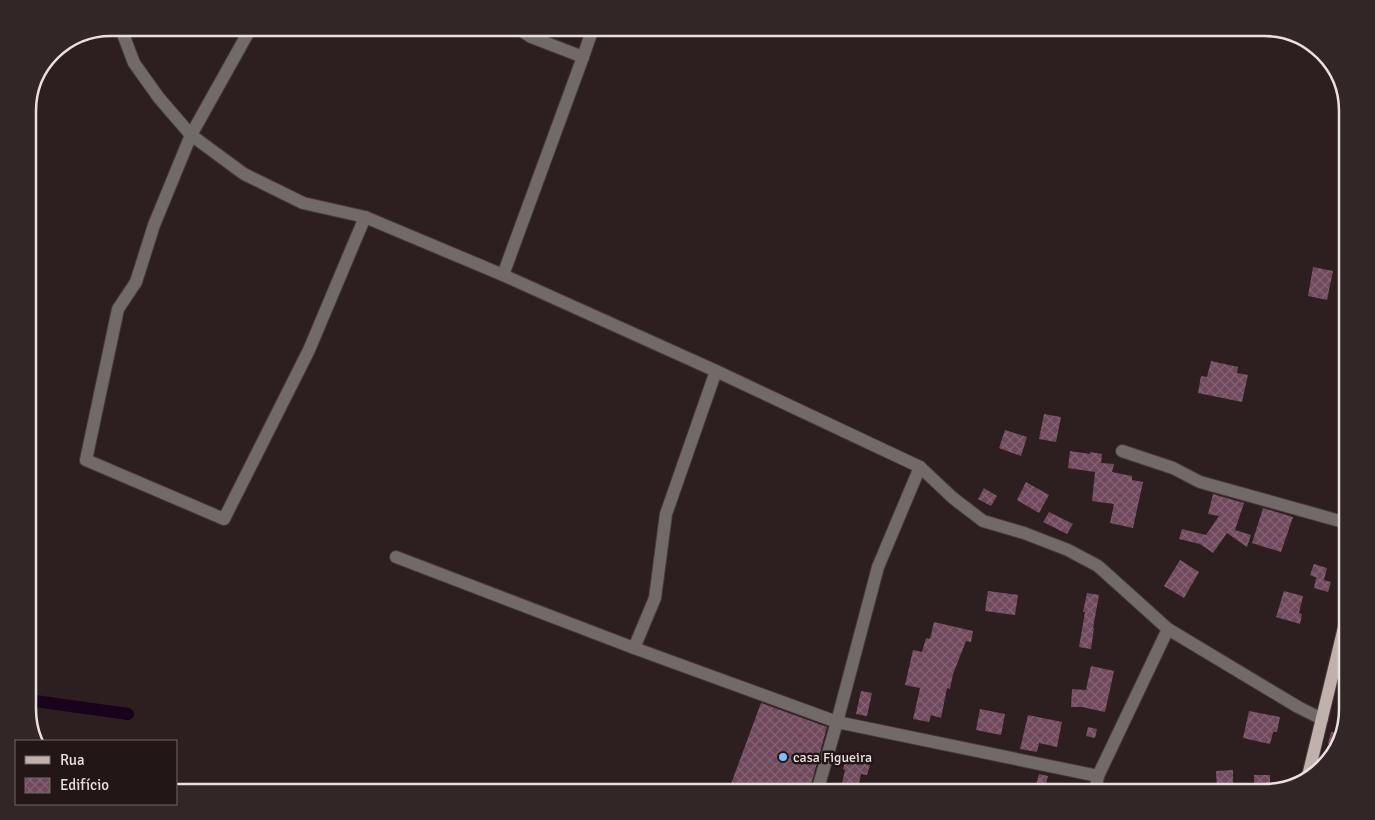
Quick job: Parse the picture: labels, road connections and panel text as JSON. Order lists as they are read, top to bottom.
{
  "places": ["casa Figueira"],
  "legend": ["Rua", "Edifício"]
}
